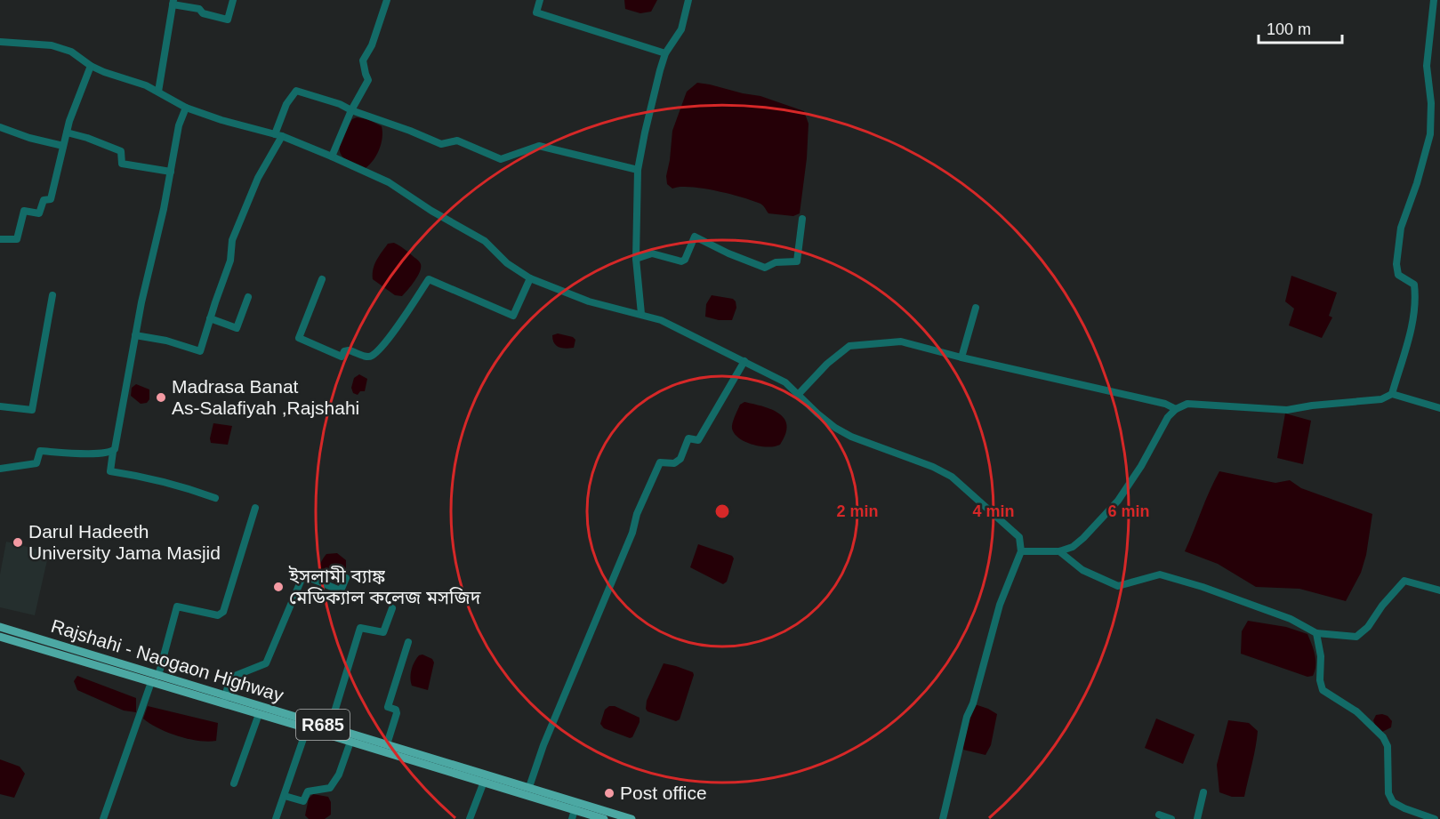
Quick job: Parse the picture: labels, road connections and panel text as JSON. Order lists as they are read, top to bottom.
{
  "streets": {
    "main road": ["Rajshahi - Naogaon Highway", "R685"]
  },
  "places": [
    "Madrasa Banat As-Salafiyah ,Rajshahi",
    "Darul Hadeeth University Jama Masjid",
    "ইসলামী ব্যাঙ্ক মেডিক্যাল কলেজ মসজিদ",
    "Post office"
  ],
  "scale_bar": "100 m",
  "rings": ["2 min", "4 min", "6 min"]
}
